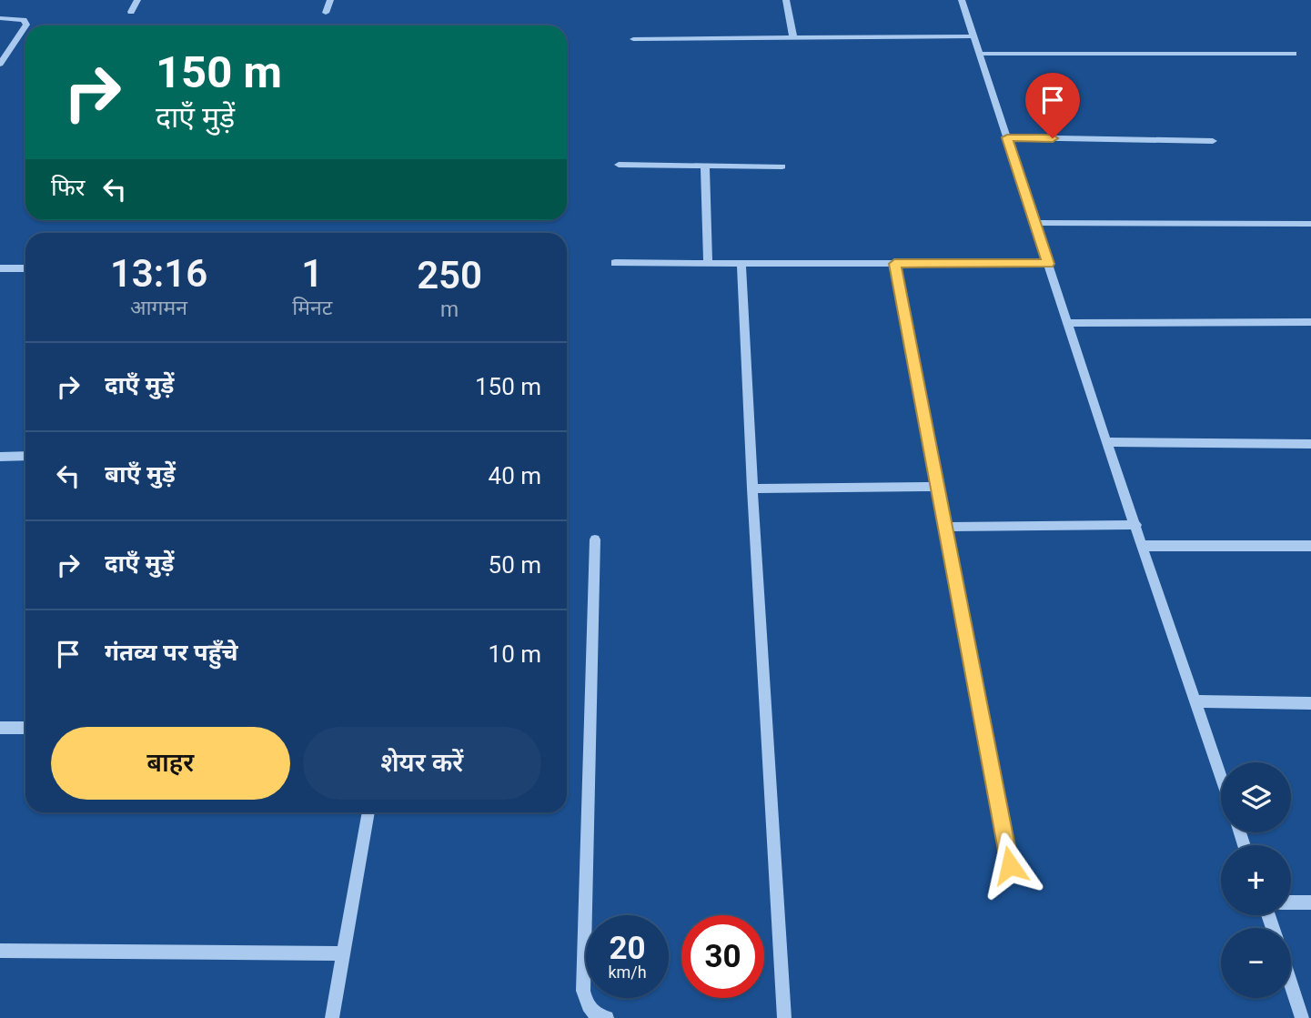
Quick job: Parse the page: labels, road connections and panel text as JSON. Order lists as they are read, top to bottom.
{
  "page": {
    "turn": ["150 m", "दाएँ मुड़ें"],
    "then": "फिर",
    "eta": [
      "13:16",
      "आगमन",
      "1",
      "मिनट",
      "250",
      "m"
    ],
    "list": [
      {
        "name": "दाएँ मुड़ें",
        "value": "150 m"
      },
      {
        "name": "बाएँ मुड़ें",
        "value": "40 m"
      },
      {
        "name": "दाएँ मुड़ें",
        "value": "50 m"
      },
      {
        "name": "गंतव्य पर पहुँचे",
        "value": "10 m"
      }
    ],
    "buttons": ["बाहर", "शेयर करें"],
    "map_buttons": ["+", "−"],
    "speed": "20 km/h",
    "limit": "30"
  }
}
